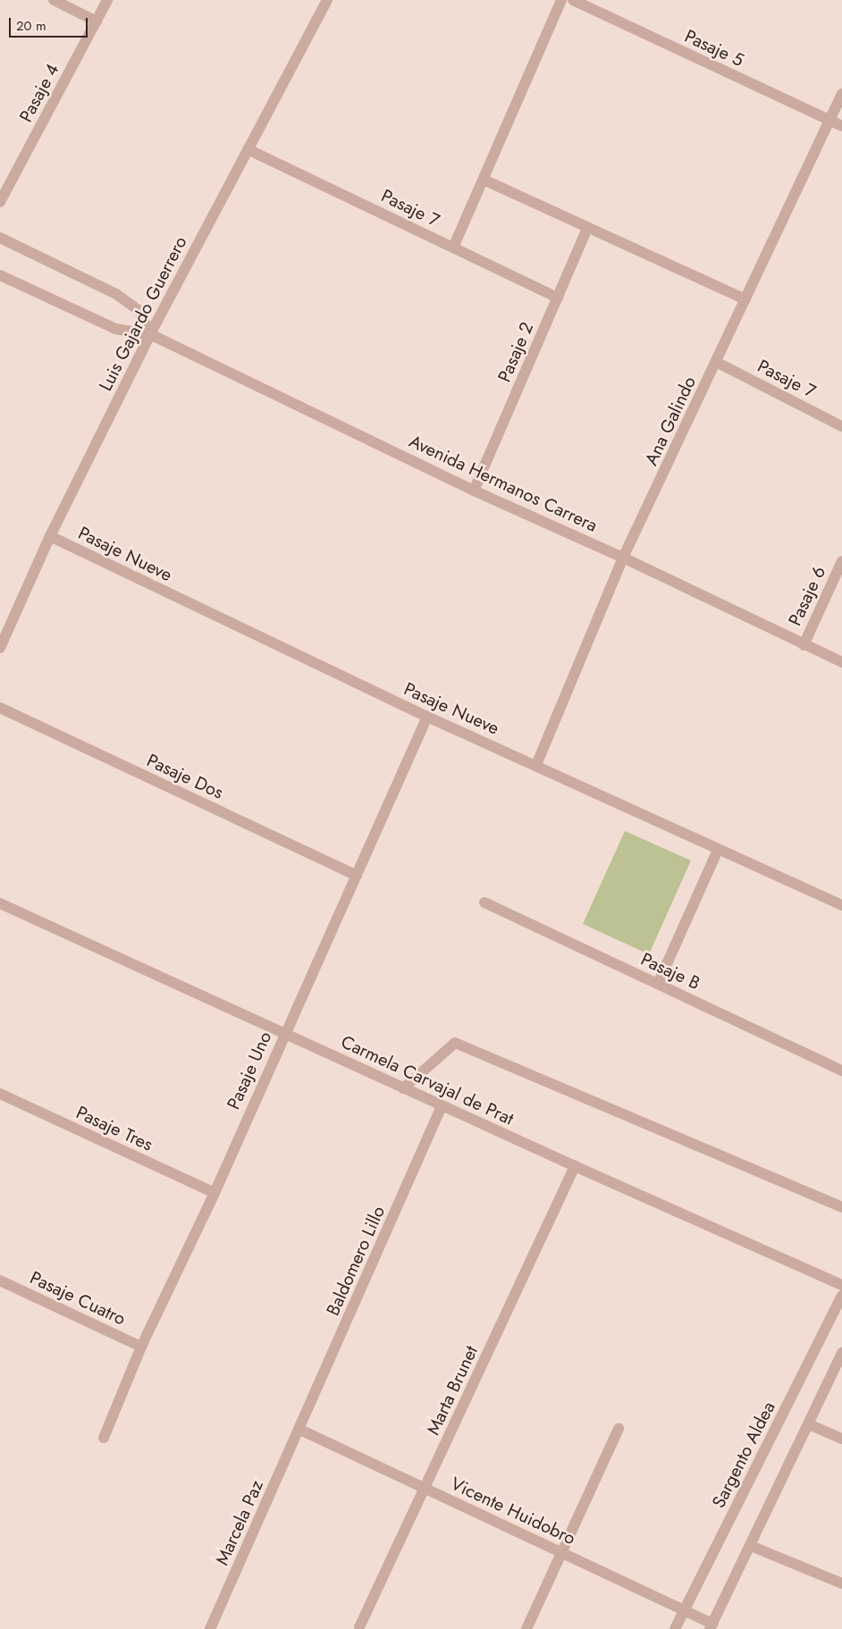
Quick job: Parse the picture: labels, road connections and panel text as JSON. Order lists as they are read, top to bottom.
{
  "streets": {
    "street": [
      "Pasaje 5",
      "Pasaje 4",
      "Pasaje 7",
      "Luis Gajardo Guerrero",
      "Pasaje 2",
      "Ana Galindo",
      "Avenida Hermanos Carrera",
      "Pasaje Nueve",
      "Pasaje 6",
      "Pasaje Dos",
      "Pasaje B",
      "Pasaje Uno",
      "Carmela Carvajal de Prat",
      "Pasaje Tres",
      "Baldomero Lillo",
      "Pasaje Cuatro",
      "Marta Brunet",
      "Sargento Aldea",
      "Vicente Huidobro",
      "Marcela Paz"
    ]
  },
  "crossings": [
    ["Pasaje 5", "Ana Galindo"],
    ["Pasaje 7", "Luis Gajardo Guerrero"],
    ["Pasaje 7", "Pasaje 2"],
    ["Pasaje 7", "Ana Galindo"],
    ["Luis Gajardo Guerrero", "Avenida Hermanos Carrera"],
    ["Luis Gajardo Guerrero", "Pasaje Nueve"],
    ["Pasaje 2", "Avenida Hermanos Carrera"],
    ["Ana Galindo", "Avenida Hermanos Carrera"],
    ["Ana Galindo", "Pasaje Nueve"],
    ["Avenida Hermanos Carrera", "Pasaje 6"],
    ["Pasaje Nueve", "Pasaje Uno"],
    ["Pasaje Dos", "Pasaje Uno"],
    ["Pasaje Uno", "Carmela Carvajal de Prat"],
    ["Pasaje Uno", "Pasaje Tres"],
    ["Pasaje Uno", "Pasaje Cuatro"],
    ["Carmela Carvajal de Prat", "Baldomero Lillo"],
    ["Carmela Carvajal de Prat", "Marta Brunet"],
    ["Baldomero Lillo", "Vicente Huidobro"],
    ["Baldomero Lillo", "Marcela Paz"],
    ["Marta Brunet", "Vicente Huidobro"],
    ["Sargento Aldea", "Vicente Huidobro"],
    ["Vicente Huidobro", "Marcela Paz"]
  ],
  "scale_bar": "20 m"
}
